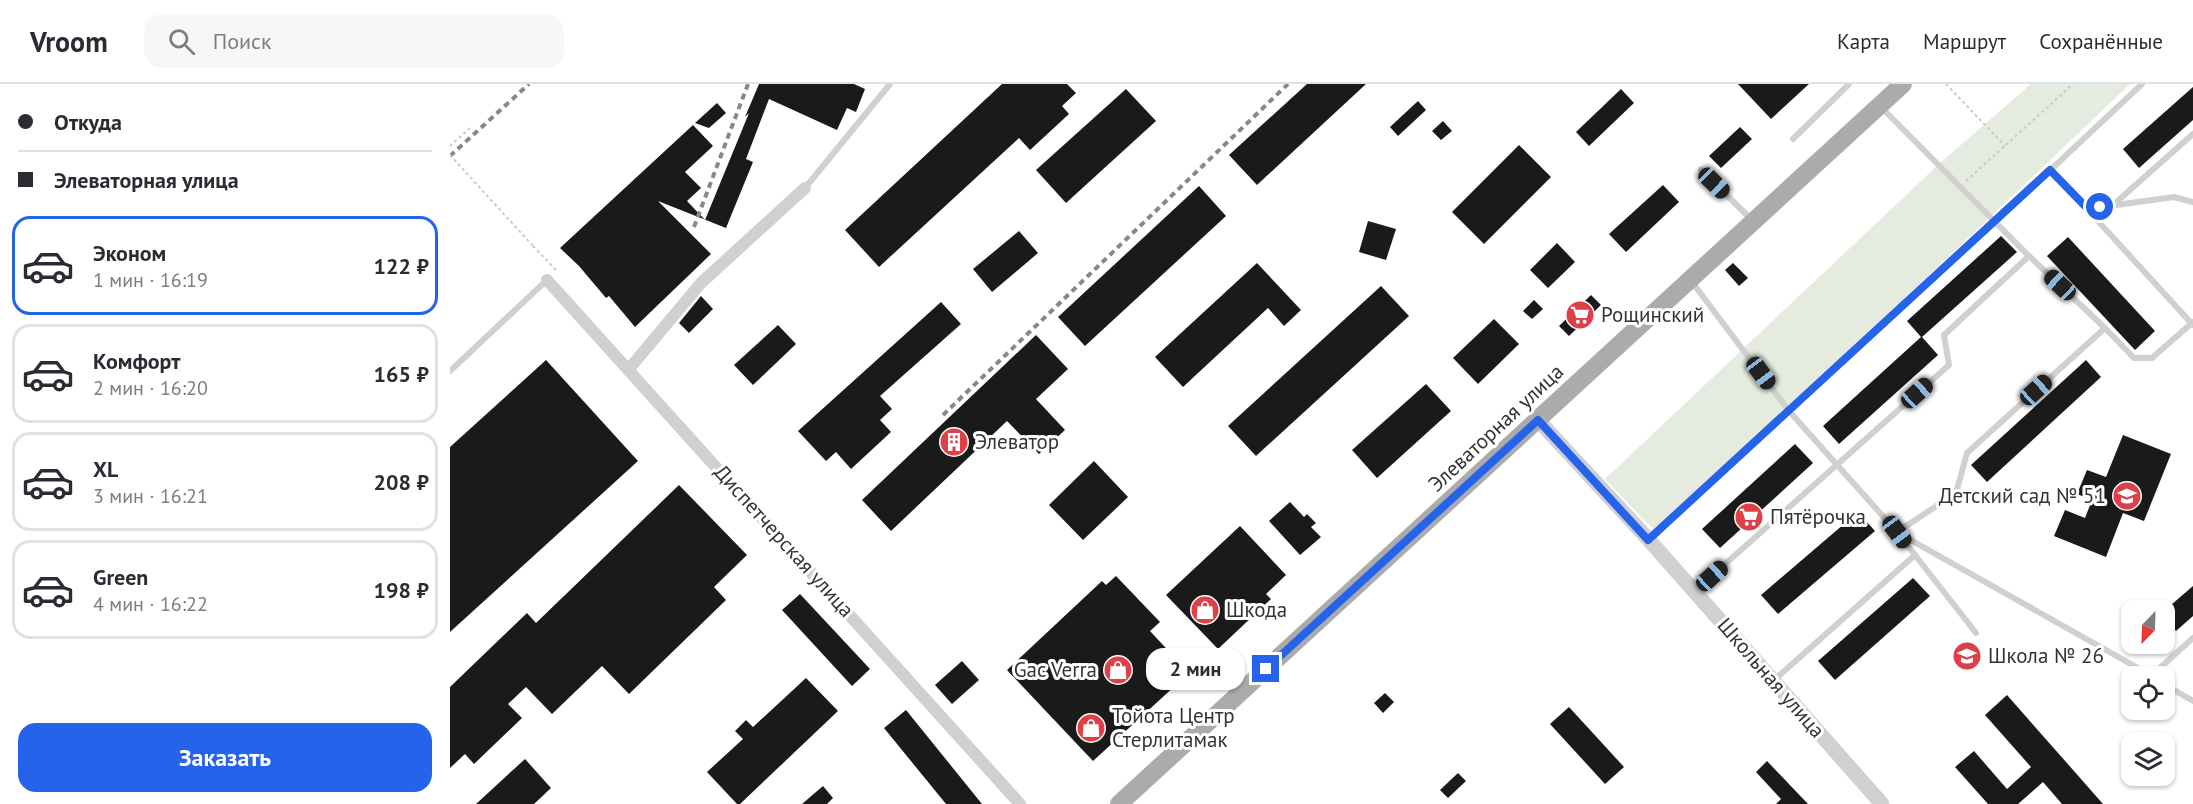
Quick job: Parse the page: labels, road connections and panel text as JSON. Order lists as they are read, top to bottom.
{
  "streets": {
    "main road": ["Элеваторная улица"],
    "street": ["Диспетчерская улица", "Школьная улица"]
  },
  "crossings": [
    ["Элеваторная улица", "Школьная улица"]
  ],
  "places": {
    "supermarket": ["Рощинский", "Пятёрочка"],
    "building": ["Элеватор"],
    "school or university": ["Детский сад № 51", "Школа № 26"],
    "shop": ["Шкода", "Gac Verra", "Тойота Центр Стерлитамак"]
  },
  "north": "bottom left",
  "page": {
    "header": "Vroom",
    "search": "Поиск",
    "nav": ["Карта", "Маршрут", "Сохранённые"],
    "banner": ["Откуда", "Элеваторная улица"],
    "list": [
      {
        "name": "Эконом",
        "note": "1 мин · 16:19",
        "value": "122 ₽"
      },
      {
        "name": "Комфорт",
        "note": "2 мин · 16:20",
        "value": "165 ₽"
      },
      {
        "name": "XL",
        "note": "3 мин · 16:21",
        "value": "208 ₽"
      },
      {
        "name": "Green",
        "note": "4 мин · 16:22",
        "value": "198 ₽"
      }
    ],
    "bubble": "2 мин",
    "buttons": "Заказать"
  }
}
